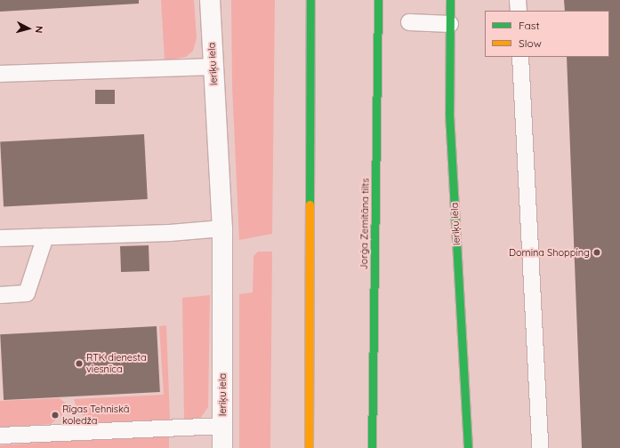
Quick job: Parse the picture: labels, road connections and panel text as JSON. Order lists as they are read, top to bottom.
{
  "streets": {
    "main road": ["Ieriķu iela", "Jorģa Zemitāna tilts"]
  },
  "places": ["Domina Shopping", "RTK dienesta viesnīca", "Rīgas Tehniskā koledža"],
  "legend": ["Fast", "Slow"],
  "north": "right"
}
